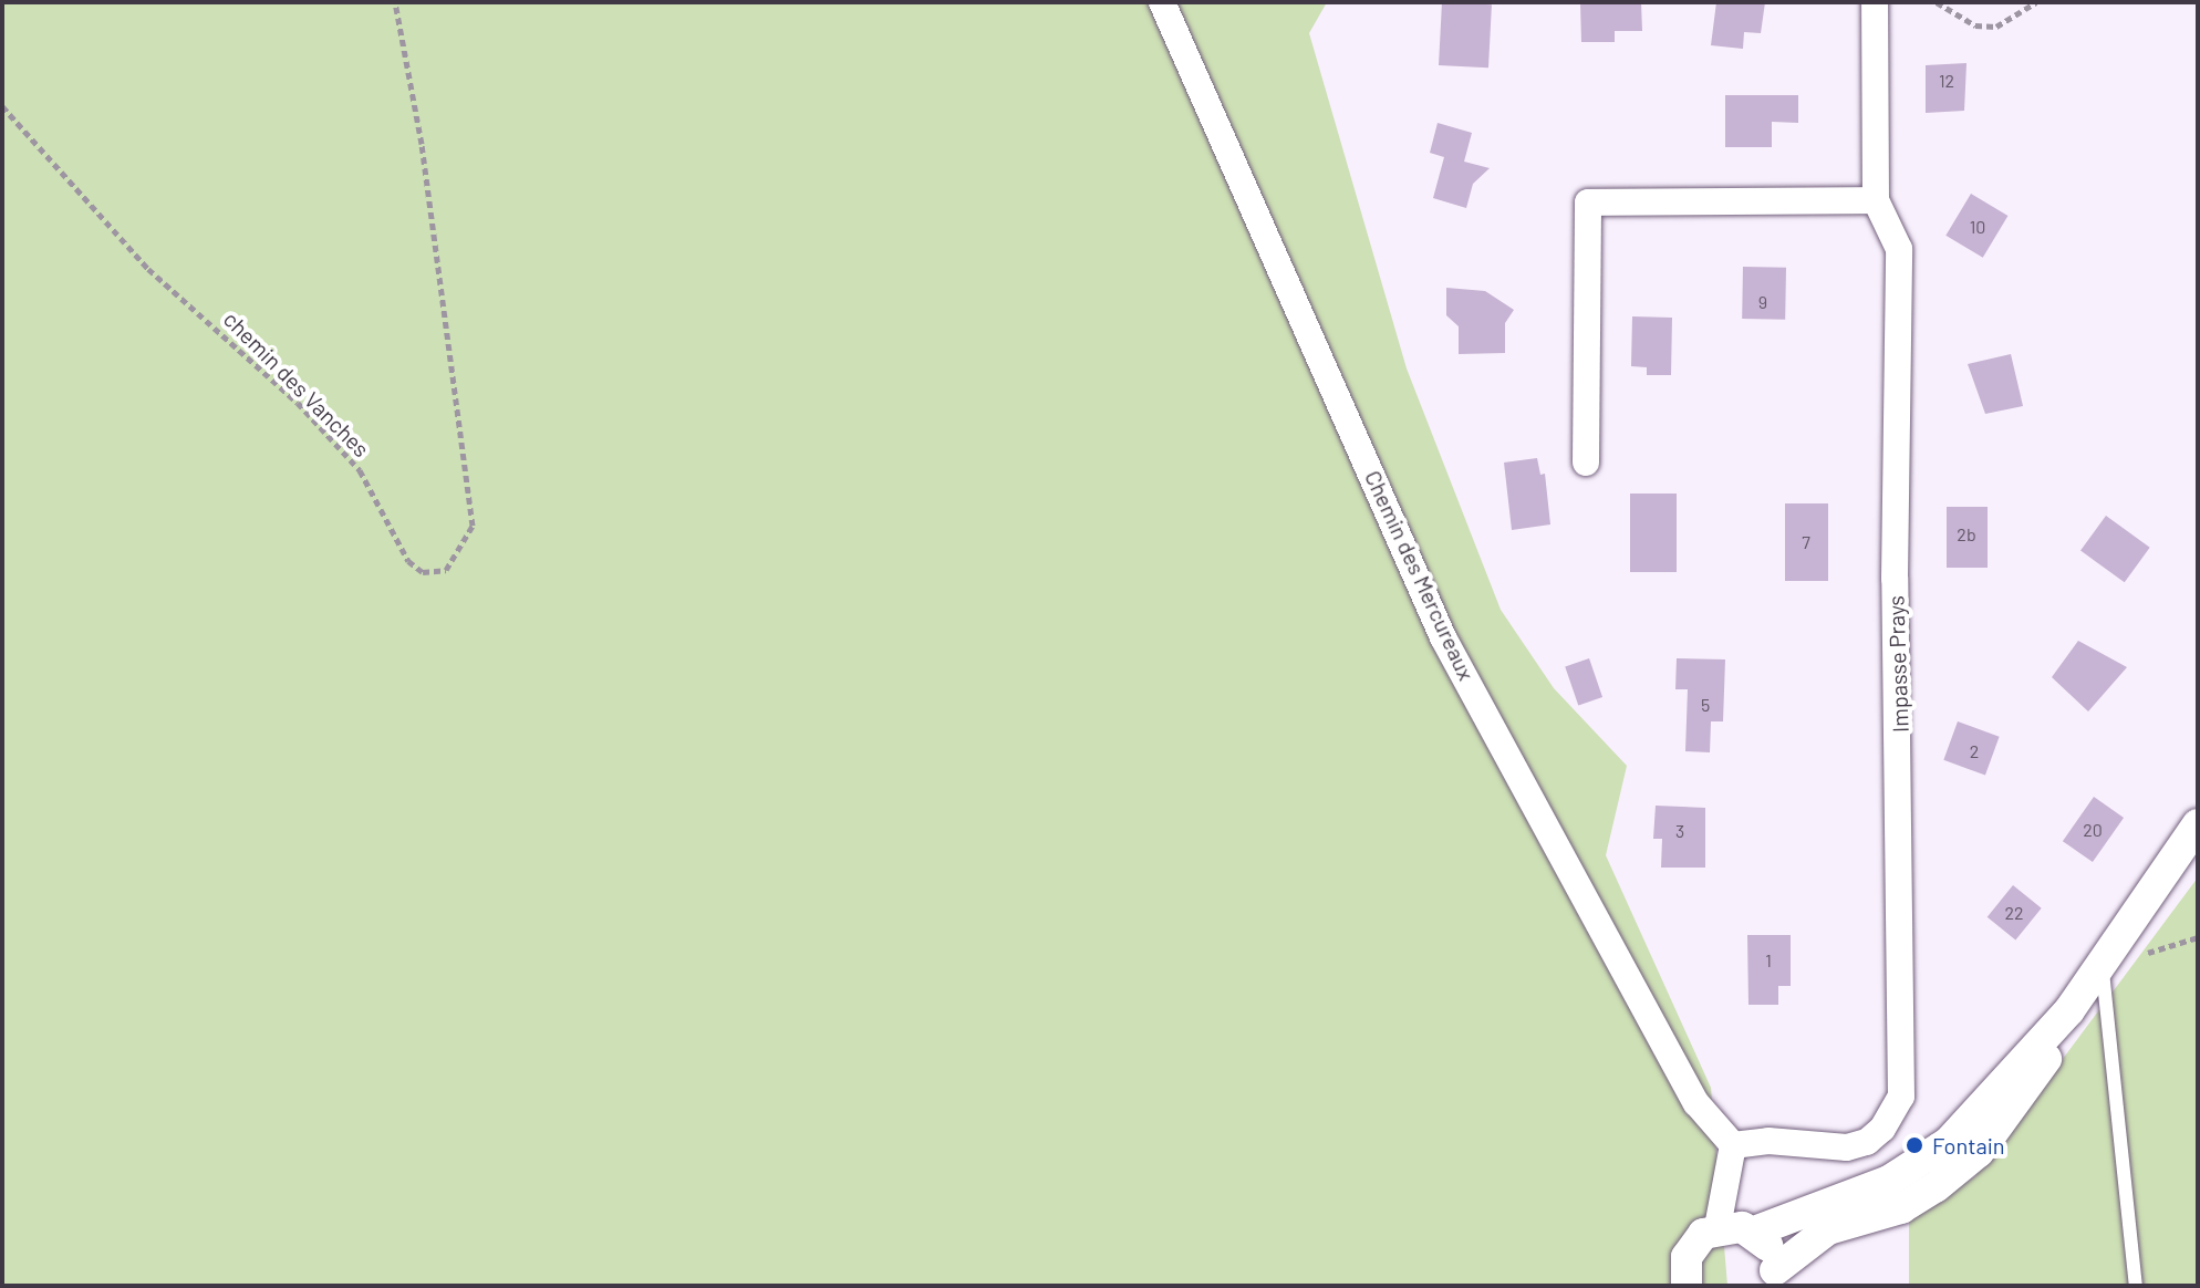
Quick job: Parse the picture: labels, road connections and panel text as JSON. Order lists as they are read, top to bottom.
{
  "streets": {
    "street": ["Chemin des Mercureaux", "Impasse Prays"],
    "path": ["chemin des Vanches"]
  },
  "crossings": [
    ["Chemin des Mercureaux", "Impasse Prays"]
  ],
  "places": ["Fontain"],
  "house_numbers": [
    "12",
    "10",
    "9",
    "2b",
    "7",
    "5",
    "2",
    "20",
    "3",
    "22",
    "1"
  ]
}
